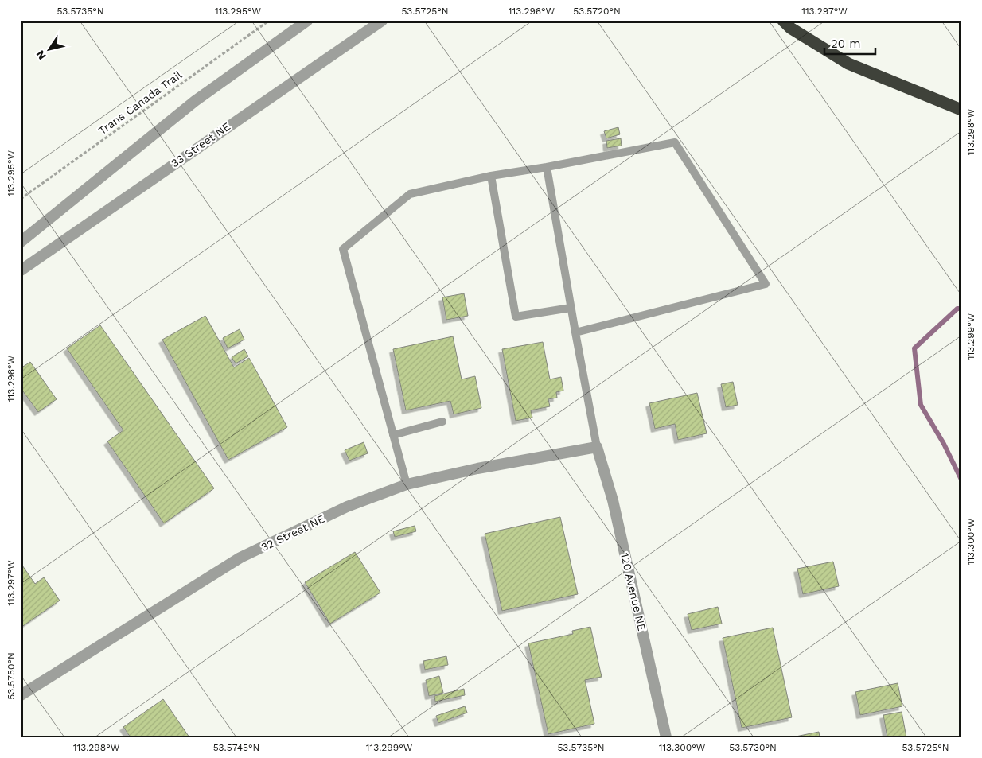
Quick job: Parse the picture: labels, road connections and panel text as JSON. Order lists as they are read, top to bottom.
{
  "streets": {
    "street": ["33 Street NE", "32 Street NE", "120 Avenue NE"],
    "path": ["Trans Canada Trail"]
  },
  "crossings": [
    ["32 Street NE", "120 Avenue NE"]
  ],
  "scale_bar": "20 m",
  "north": "bottom left",
  "coordinates": [
    "53.5735°N",
    "113.295°W",
    "53.5725°N",
    "113.296°W",
    "53.5720°N",
    "113.297°W",
    "113.298°W",
    "113.299°W",
    "113.300°W",
    "53.5750°N",
    "53.5745°N",
    "53.5730°N"
  ]
}
